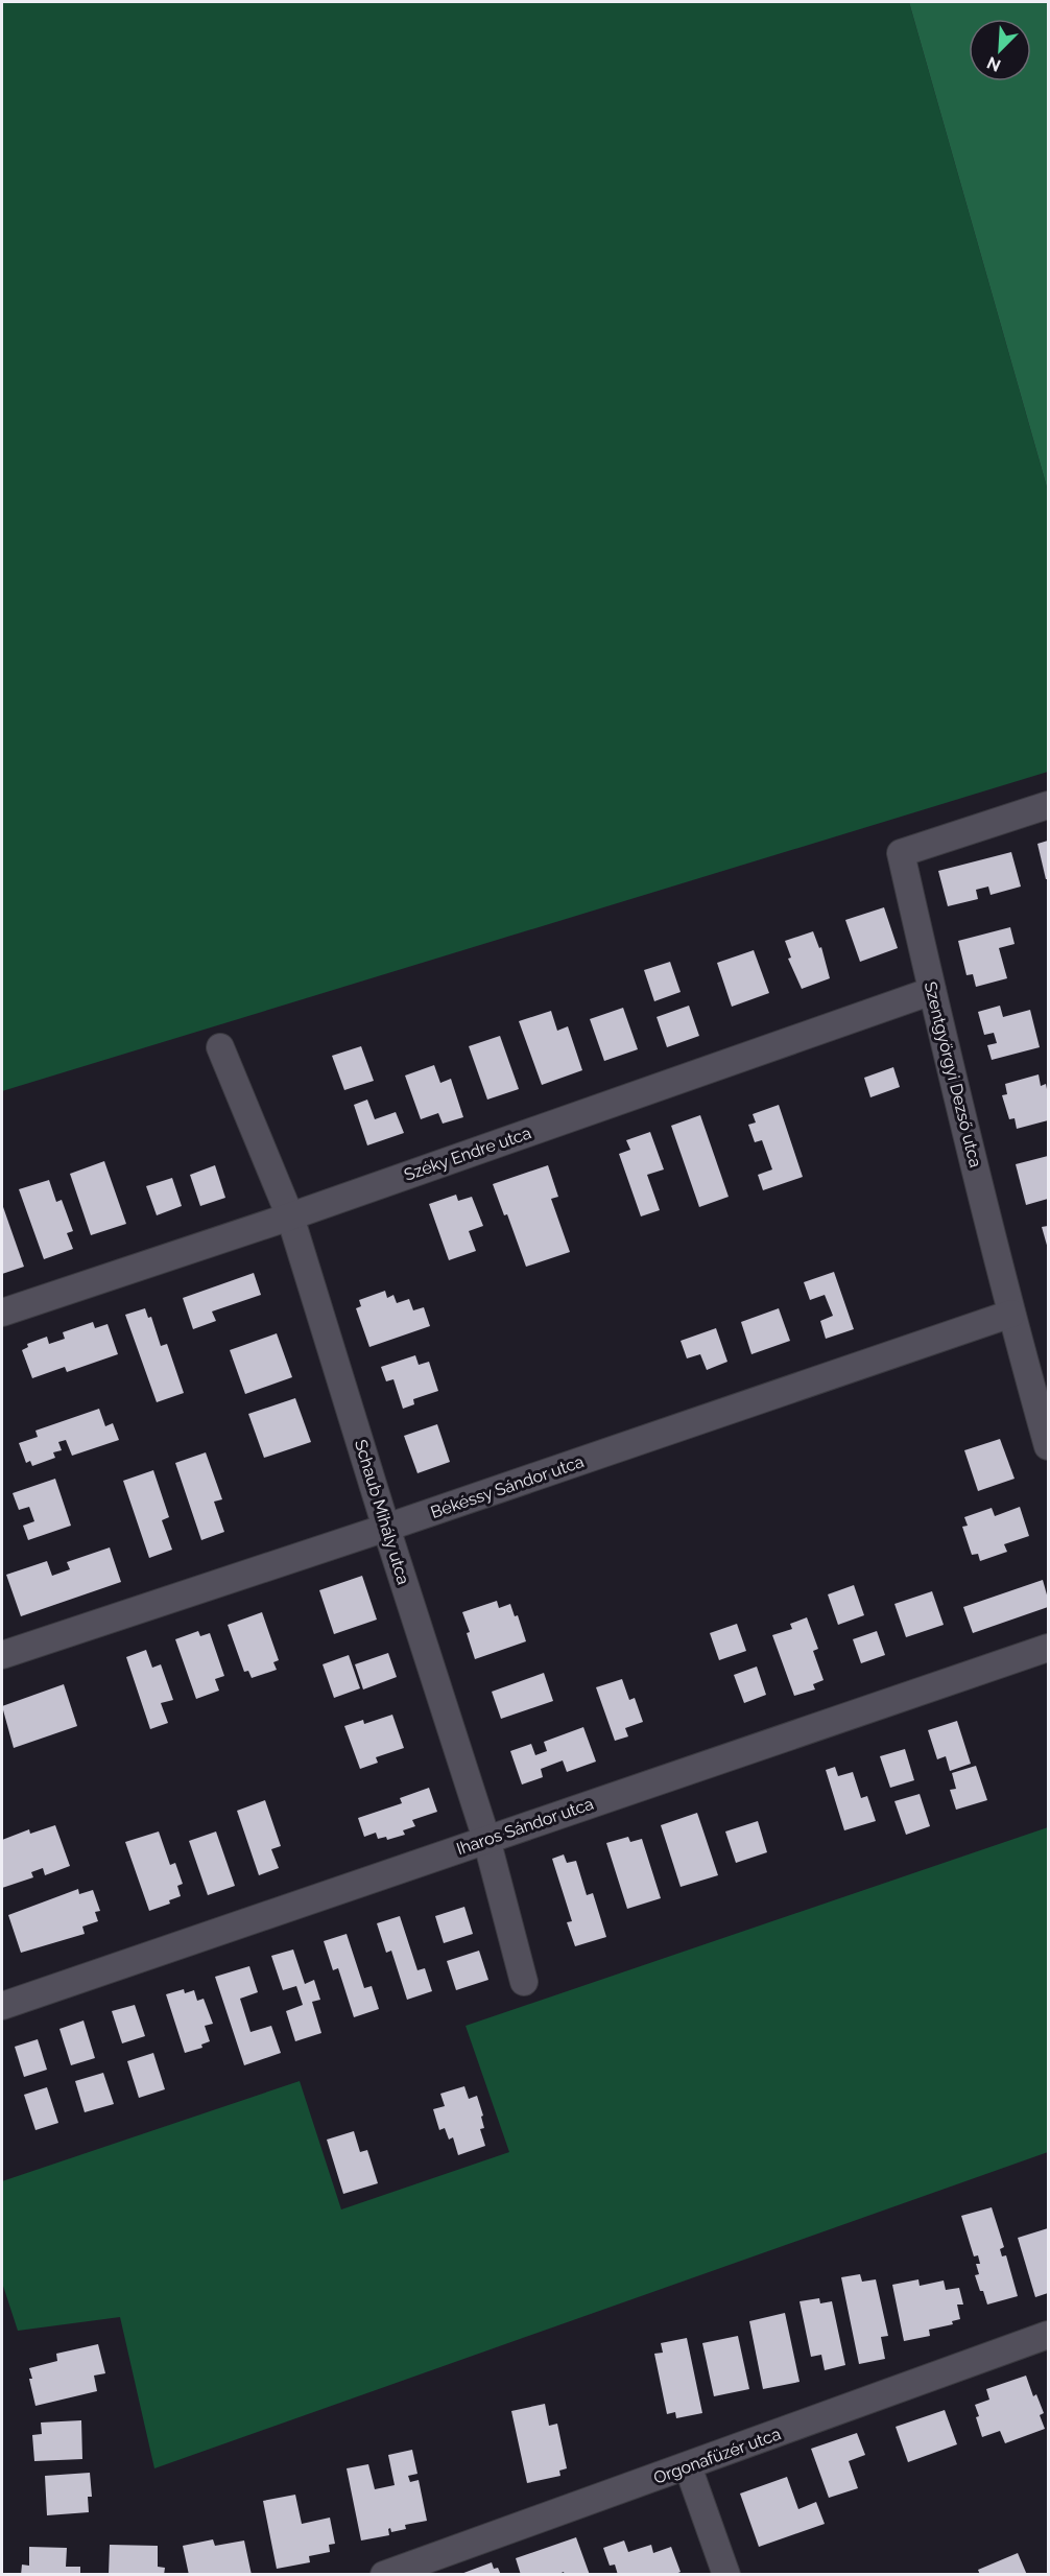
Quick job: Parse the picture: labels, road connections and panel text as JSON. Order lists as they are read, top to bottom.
{
  "streets": {
    "street": [
      "Szentgyörgyi Dezső utca",
      "Széky Endre utca",
      "Békéssy Sándor utca",
      "Schaub Mihály utca",
      "Iharos Sándor utca",
      "Orgonafüzér utca"
    ]
  },
  "crossings": [
    ["Szentgyörgyi Dezső utca", "Széky Endre utca"],
    ["Szentgyörgyi Dezső utca", "Békéssy Sándor utca"],
    ["Széky Endre utca", "Schaub Mihály utca"],
    ["Békéssy Sándor utca", "Schaub Mihály utca"],
    ["Schaub Mihály utca", "Iharos Sándor utca"]
  ],
  "north": "bottom left"
}
